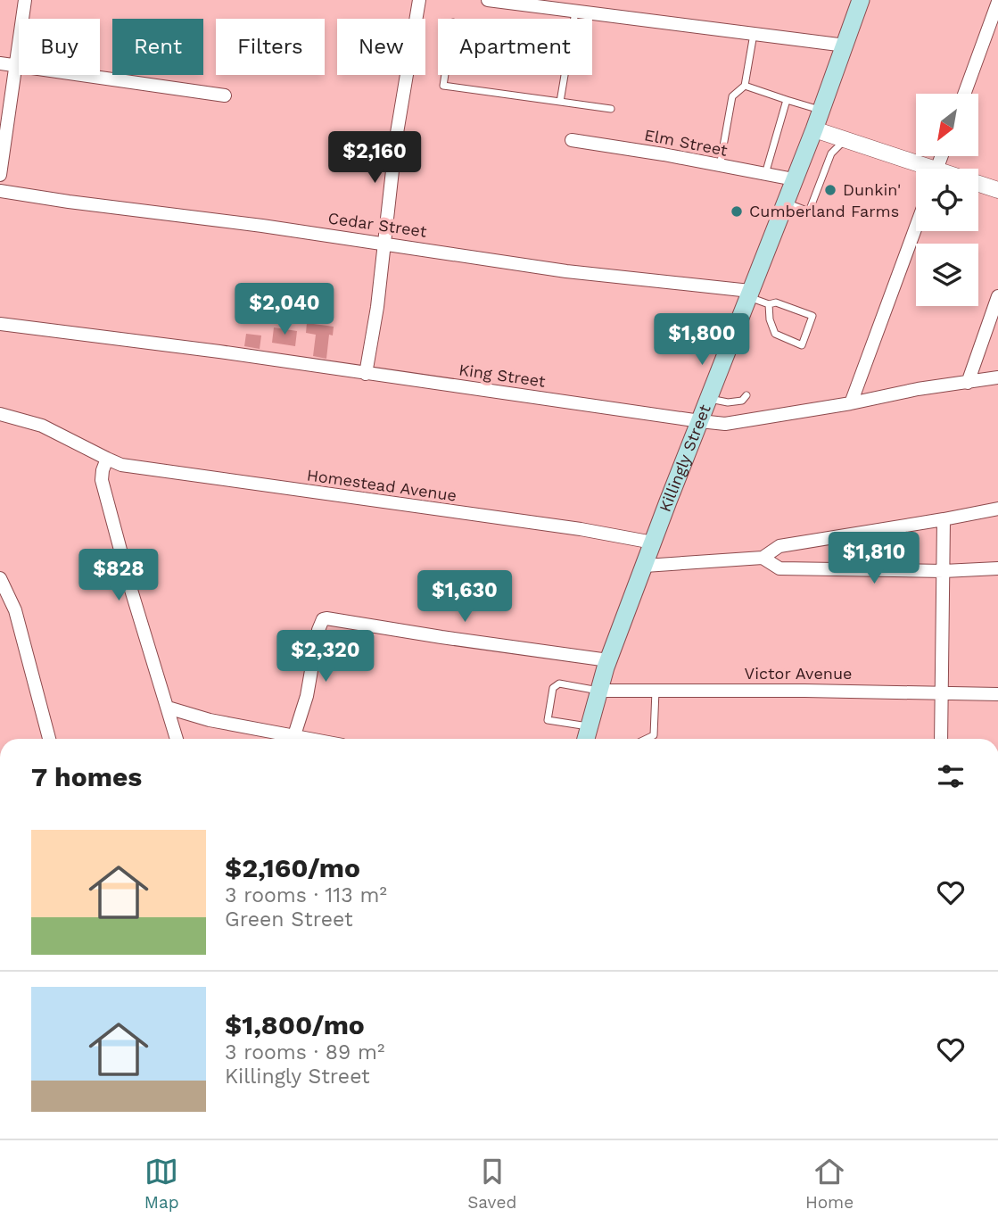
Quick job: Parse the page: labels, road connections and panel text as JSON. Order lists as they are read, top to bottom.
{
  "streets": {
    "main road": ["Killingly Street"],
    "street": [
      "Elm Street",
      "Cedar Street",
      "King Street",
      "Homestead Avenue",
      "Victor Avenue"
    ]
  },
  "crossings": [
    ["Elm Street", "Killingly Street"],
    ["Cedar Street", "Killingly Street"],
    ["King Street", "Killingly Street"],
    ["Killingly Street", "Homestead Avenue"],
    ["Killingly Street", "Victor Avenue"]
  ],
  "places": ["Dunkin'", "Cumberland Farms"],
  "north": "bottom left",
  "page": {
    "chip": [
      "Buy",
      "Rent",
      "Filters",
      "New",
      "Apartment"
    ],
    "price": [
      "$2,160",
      "$2,040",
      "$1,800",
      "$1,810",
      "$828",
      "$1,630",
      "$2,320"
    ],
    "heading": "7 homes",
    "list": [
      {
        "name": "$2,160/mo",
        "note": "3 rooms · 113 m² · Green Street"
      },
      {
        "name": "$1,800/mo",
        "note": "3 rooms · 89 m² · Killingly Street"
      }
    ],
    "tabs": ["Map", "Saved", "Home"]
  }
}
